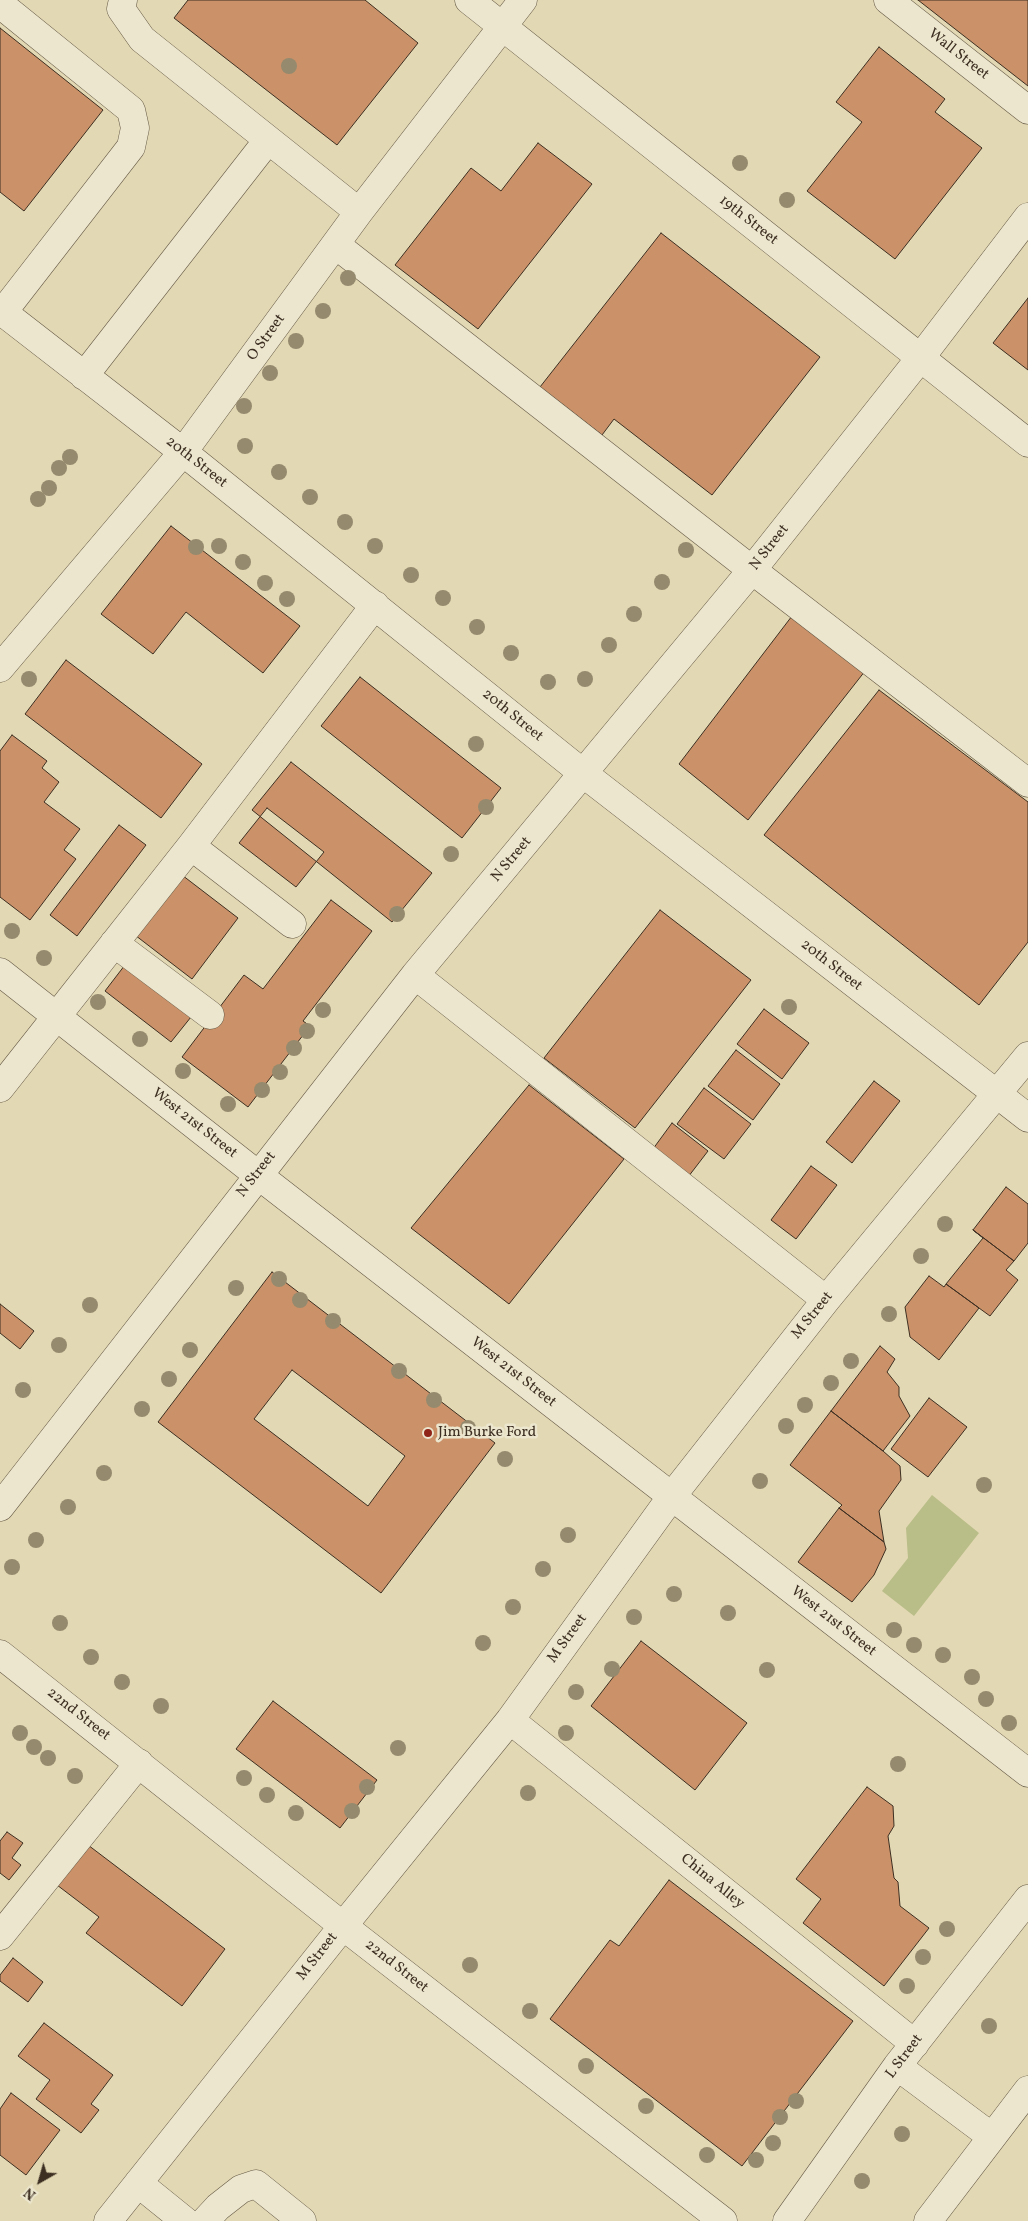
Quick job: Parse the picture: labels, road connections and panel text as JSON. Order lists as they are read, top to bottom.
{
  "streets": {
    "street": [
      "Wall Street",
      "19th Street",
      "O Street",
      "20th Street",
      "N Street",
      "West 21st Street",
      "M Street",
      "22nd Street",
      "China Alley",
      "L Street"
    ]
  },
  "crossings": [
    ["19th Street", "O Street"],
    ["19th Street", "N Street"],
    ["O Street", "20th Street"],
    ["20th Street", "N Street"],
    ["20th Street", "M Street"],
    ["N Street", "West 21st Street"],
    ["West 21st Street", "M Street"],
    ["M Street", "22nd Street"],
    ["M Street", "China Alley"],
    ["China Alley", "L Street"]
  ],
  "places": ["Jim Burke Ford"],
  "north": "bottom left"
}
